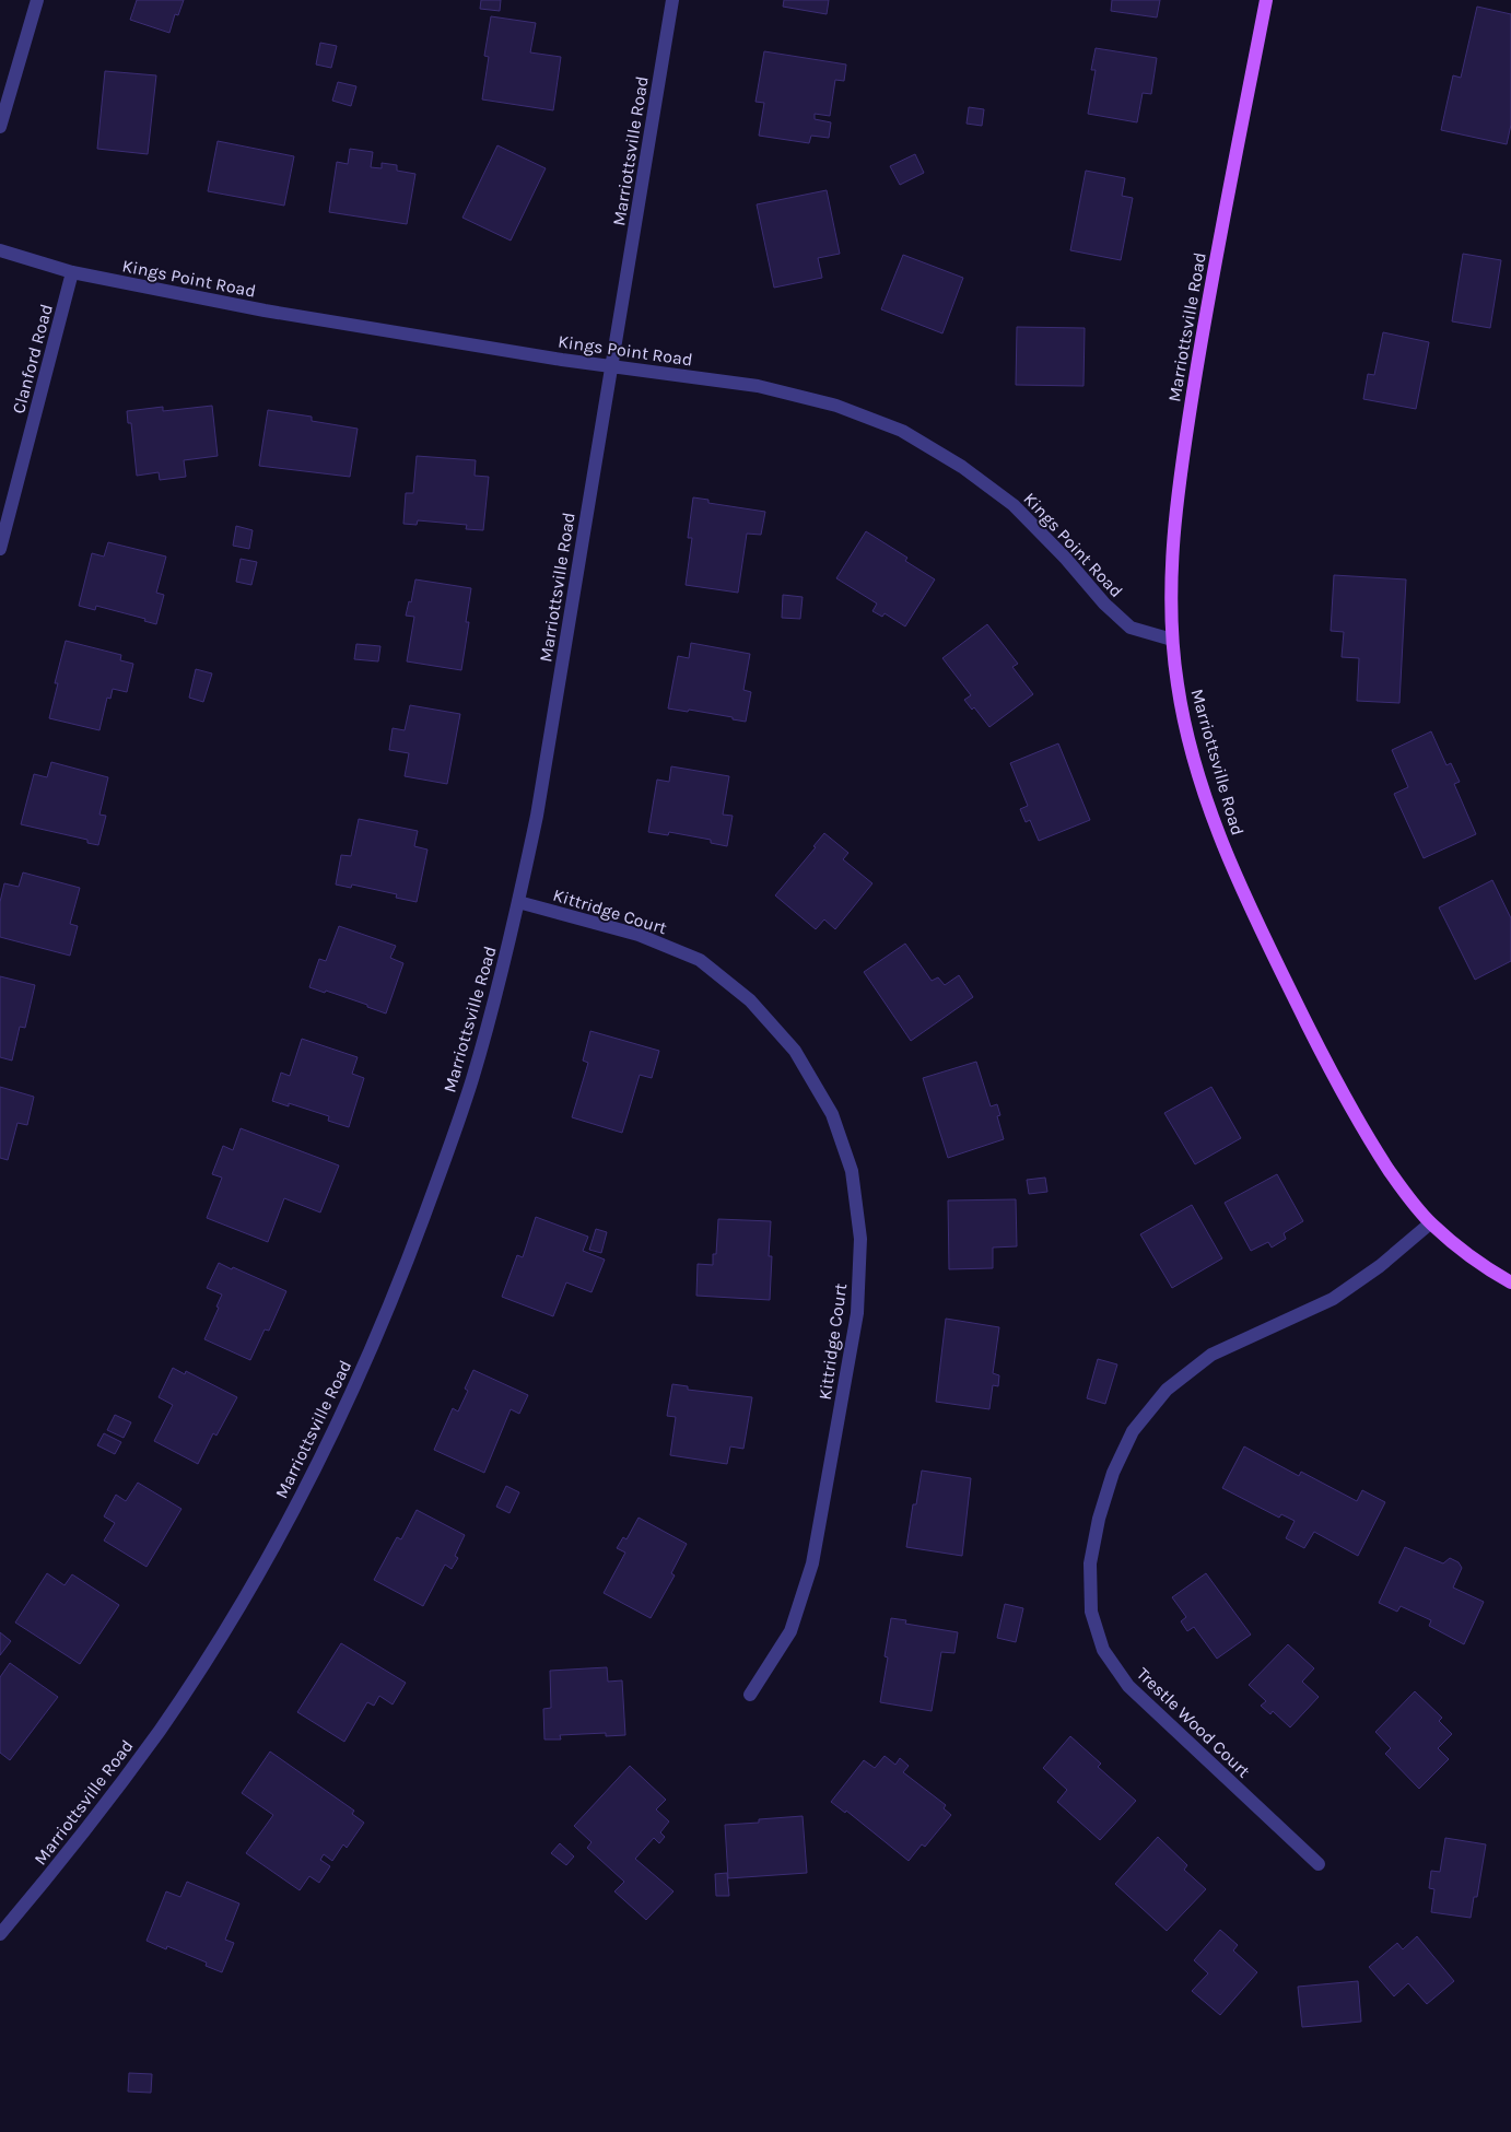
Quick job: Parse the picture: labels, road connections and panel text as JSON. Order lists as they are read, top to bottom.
{
  "streets": {
    "main road": ["Marriottsville Road"],
    "street": [
      "Kings Point Road",
      "Clanford Road",
      "Kittridge Court",
      "Trestle Wood Court"
    ]
  },
  "crossings": [
    ["Marriottsville Road", "Kings Point Road"],
    ["Marriottsville Road", "Kittridge Court"],
    ["Marriottsville Road", "Trestle Wood Court"],
    ["Kings Point Road", "Clanford Road"]
  ]
}
